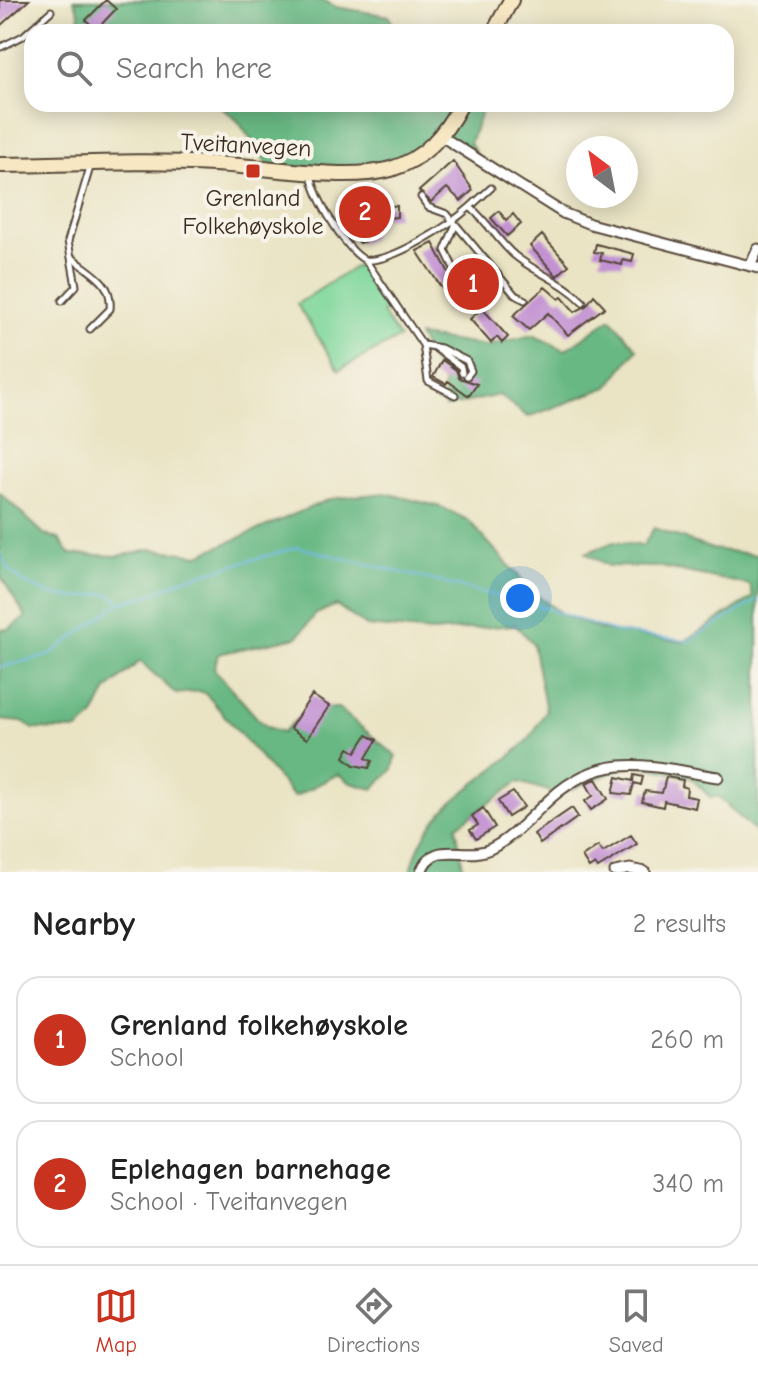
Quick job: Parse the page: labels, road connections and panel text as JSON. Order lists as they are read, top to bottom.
{
  "streets": {
    "main road": ["Tveitanvegen"]
  },
  "places": {
    "transit": ["Grenland Folkehøyskole"]
  },
  "north": "top left",
  "page": {
    "search": "Search here",
    "pins": ["2", "1"],
    "heading": ["Nearby", "2 results"],
    "list": [
      {
        "mark": "1",
        "name": "Grenland folkehøyskole",
        "note": "School",
        "value": "260 m"
      },
      {
        "mark": "2",
        "name": "Eplehagen barnehage",
        "note": "School · Tveitanvegen",
        "value": "340 m"
      }
    ],
    "nav": ["Map", "Directions", "Saved"]
  }
}
